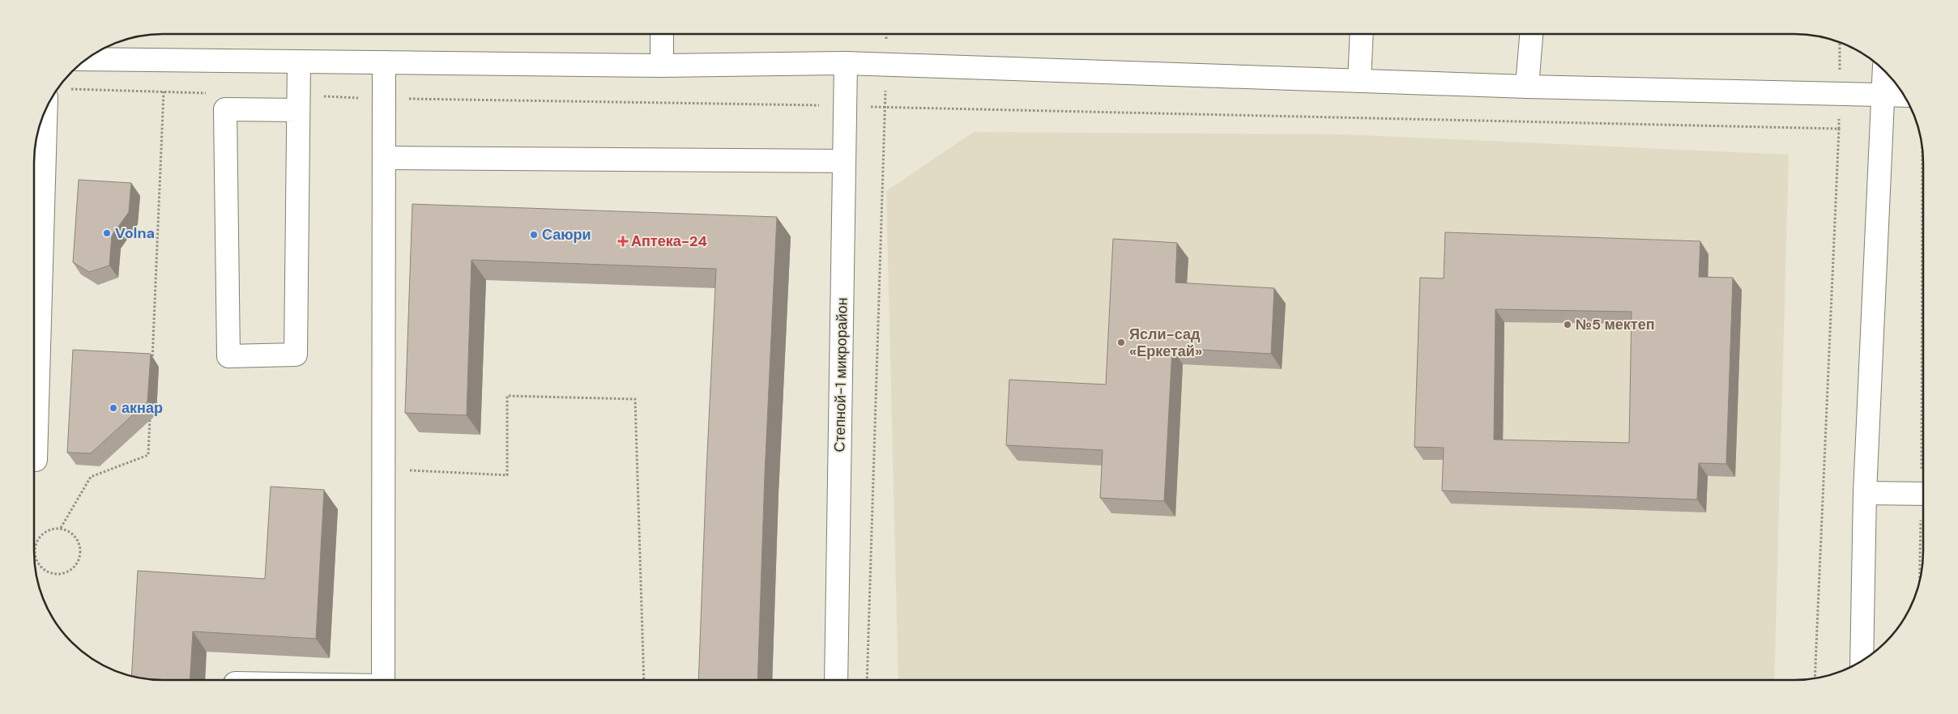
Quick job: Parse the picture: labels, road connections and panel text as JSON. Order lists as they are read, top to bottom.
{
  "streets": {
    "street": ["Степной-1 микрорайон"]
  },
  "places": {
    "other": [
      "Volna",
      "Саюри",
      "№5 мектеп",
      "Ясли-сад «Еркетай»",
      "акнар"
    ],
    "health": ["Аптека-24"]
  }
}
